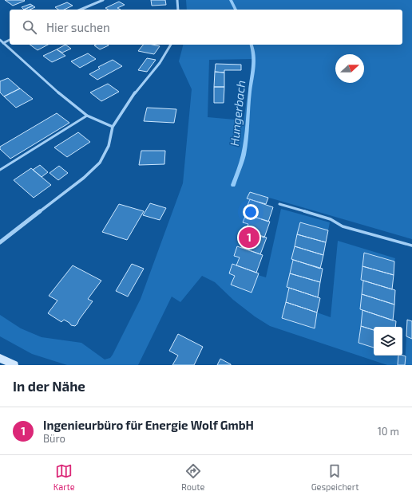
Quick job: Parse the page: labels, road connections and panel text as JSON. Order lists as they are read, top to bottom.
{
  "water": ["Hungerbach"],
  "north": "right",
  "page": {
    "search": "Hier suchen",
    "pins": "1",
    "heading": "In der Nähe",
    "list": [
      {
        "mark": "1",
        "name": "Ingenieurbüro für Energie Wolf GmbH",
        "note": "Büro",
        "value": "10 m"
      }
    ],
    "nav": ["Karte", "Route", "Gespeichert"]
  }
}
